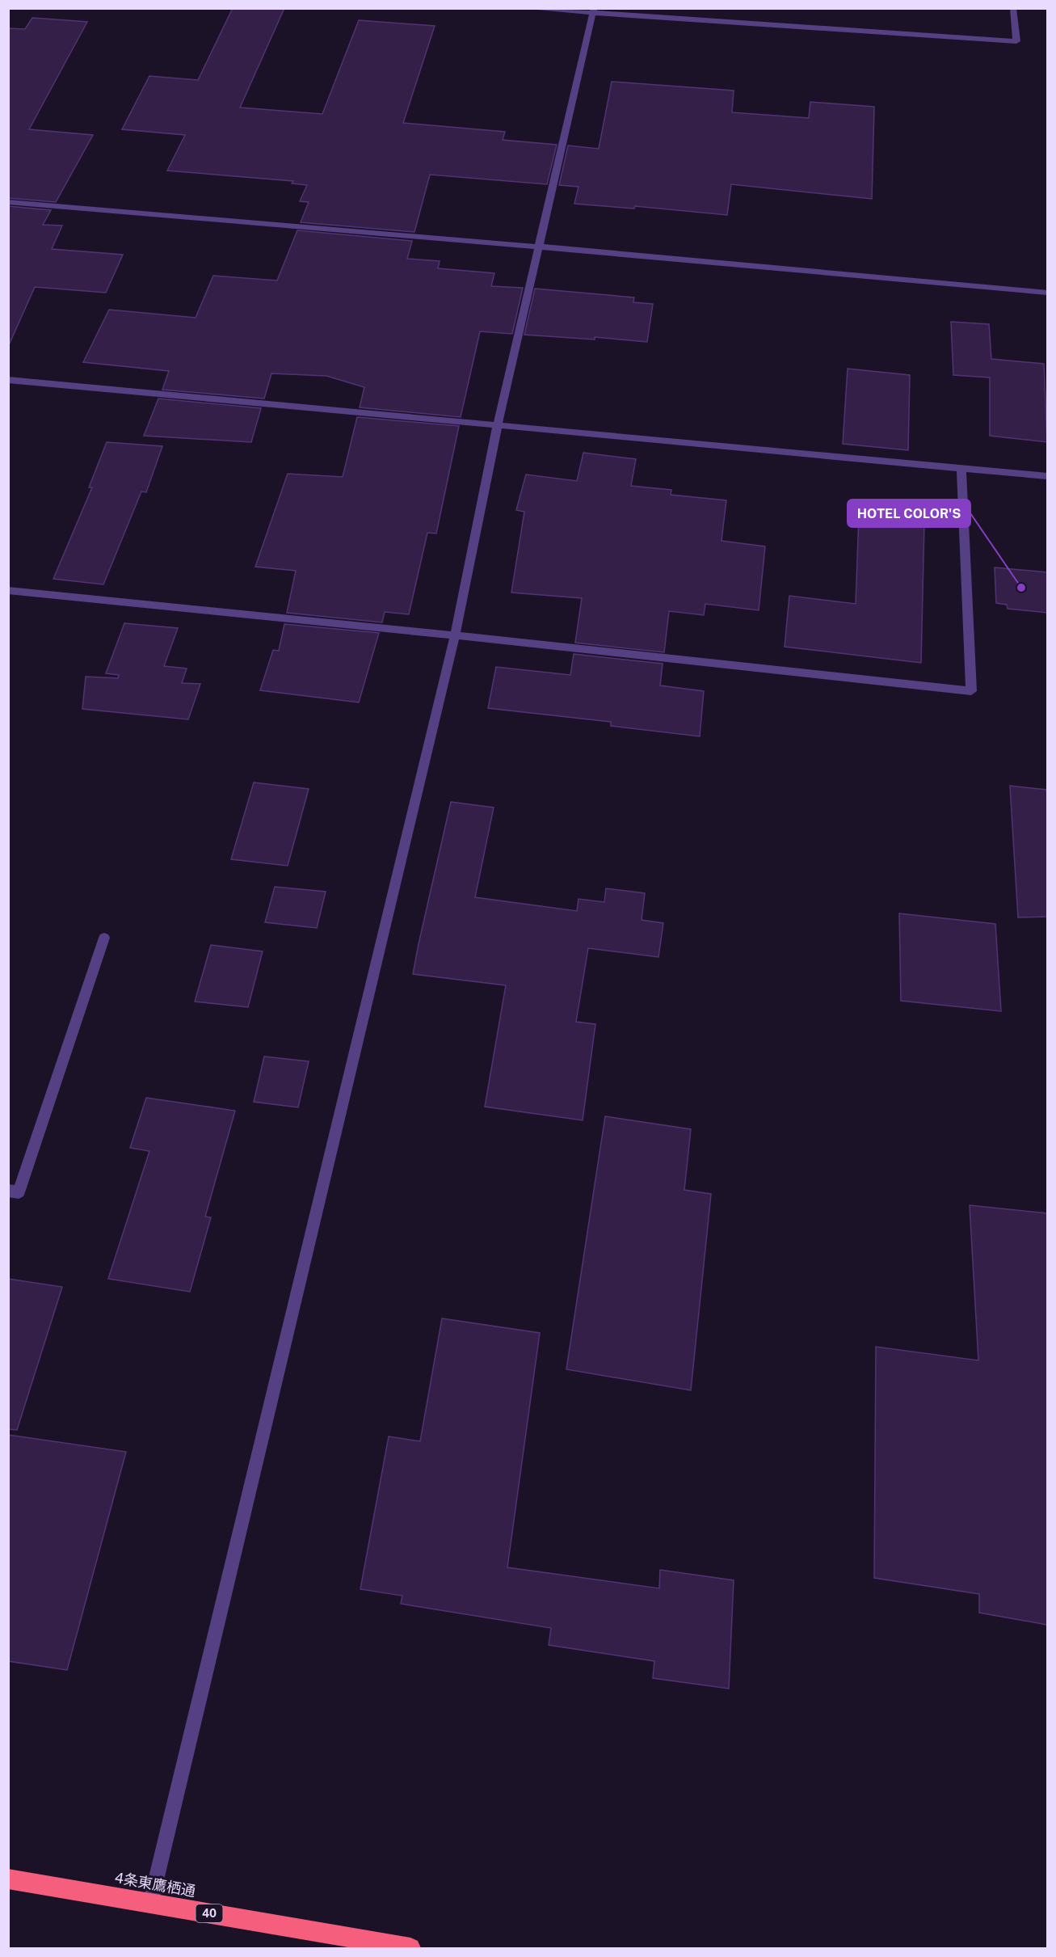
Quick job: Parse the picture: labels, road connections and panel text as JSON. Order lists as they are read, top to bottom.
{
  "streets": {
    "highway": ["4条東鷹栖通", "40"]
  },
  "places": ["HOTEL COLOR'S"]
}
